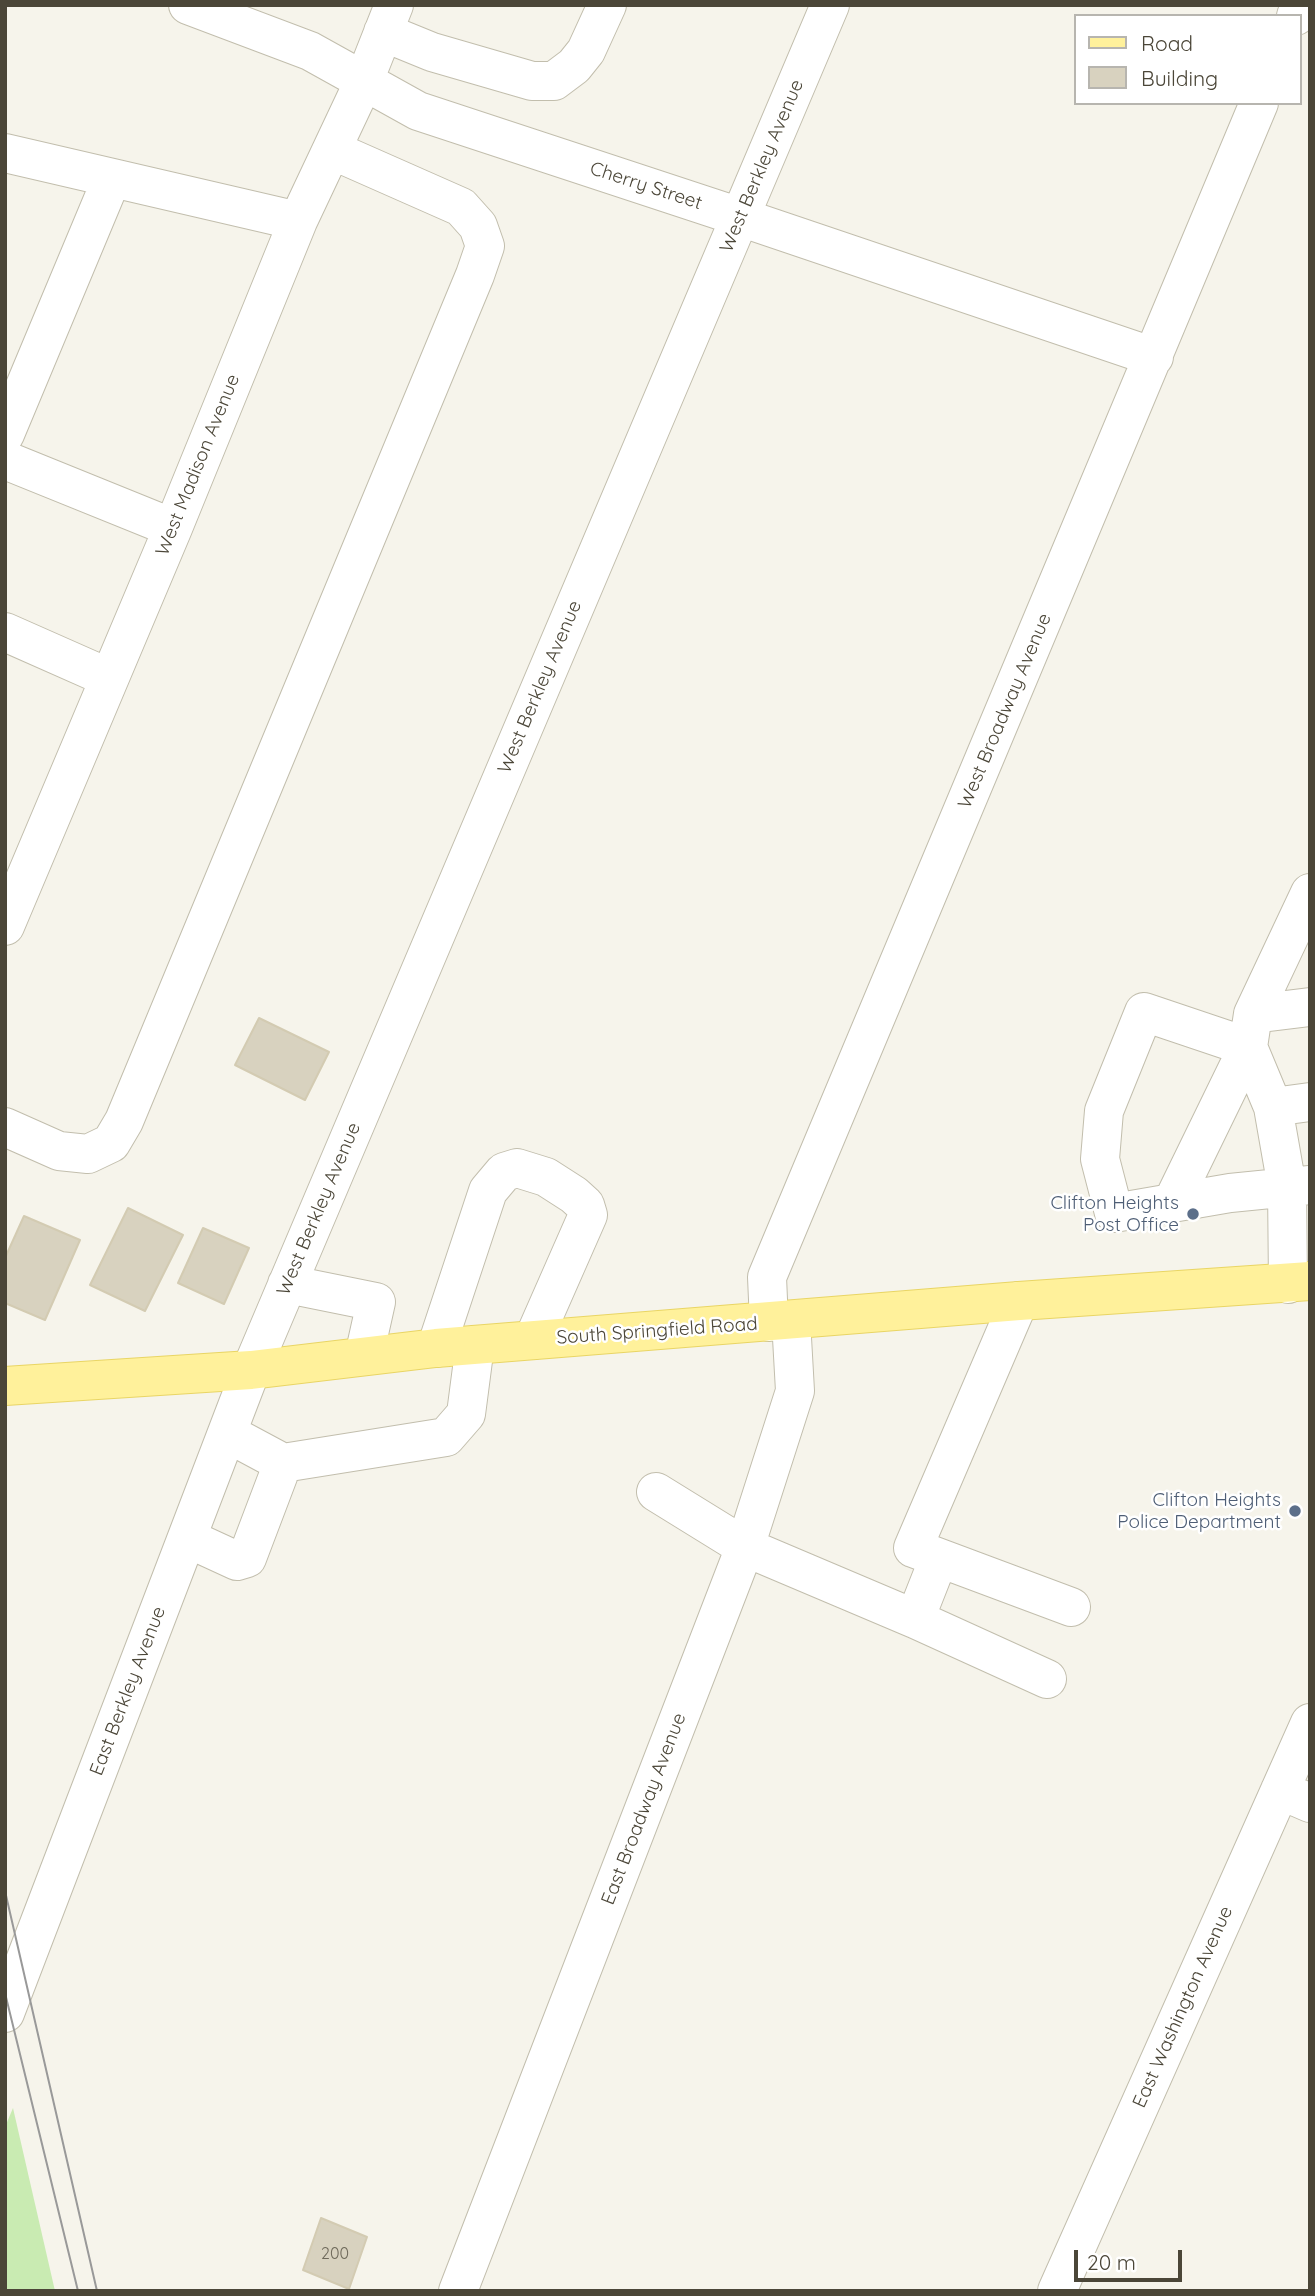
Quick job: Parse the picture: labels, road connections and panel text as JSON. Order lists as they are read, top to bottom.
{
  "streets": {
    "main road": ["South Springfield Road"],
    "street": [
      "West Berkley Avenue",
      "Cherry Street",
      "West Madison Avenue",
      "West Broadway Avenue",
      "East Berkley Avenue",
      "East Broadway Avenue",
      "East Washington Avenue"
    ]
  },
  "crossings": [
    ["West Berkley Avenue", "Cherry Street"],
    ["West Berkley Avenue", "South Springfield Road"],
    ["West Berkley Avenue", "East Berkley Avenue"],
    ["Cherry Street", "West Madison Avenue"],
    ["Cherry Street", "West Broadway Avenue"],
    ["West Broadway Avenue", "South Springfield Road"],
    ["West Broadway Avenue", "East Broadway Avenue"],
    ["South Springfield Road", "East Berkley Avenue"],
    ["South Springfield Road", "East Broadway Avenue"]
  ],
  "places": ["Clifton Heights Post Office", "Clifton Heights Police Department"],
  "house_numbers": ["200"],
  "legend": ["Road", "Building"],
  "scale_bar": "20 m"
}
